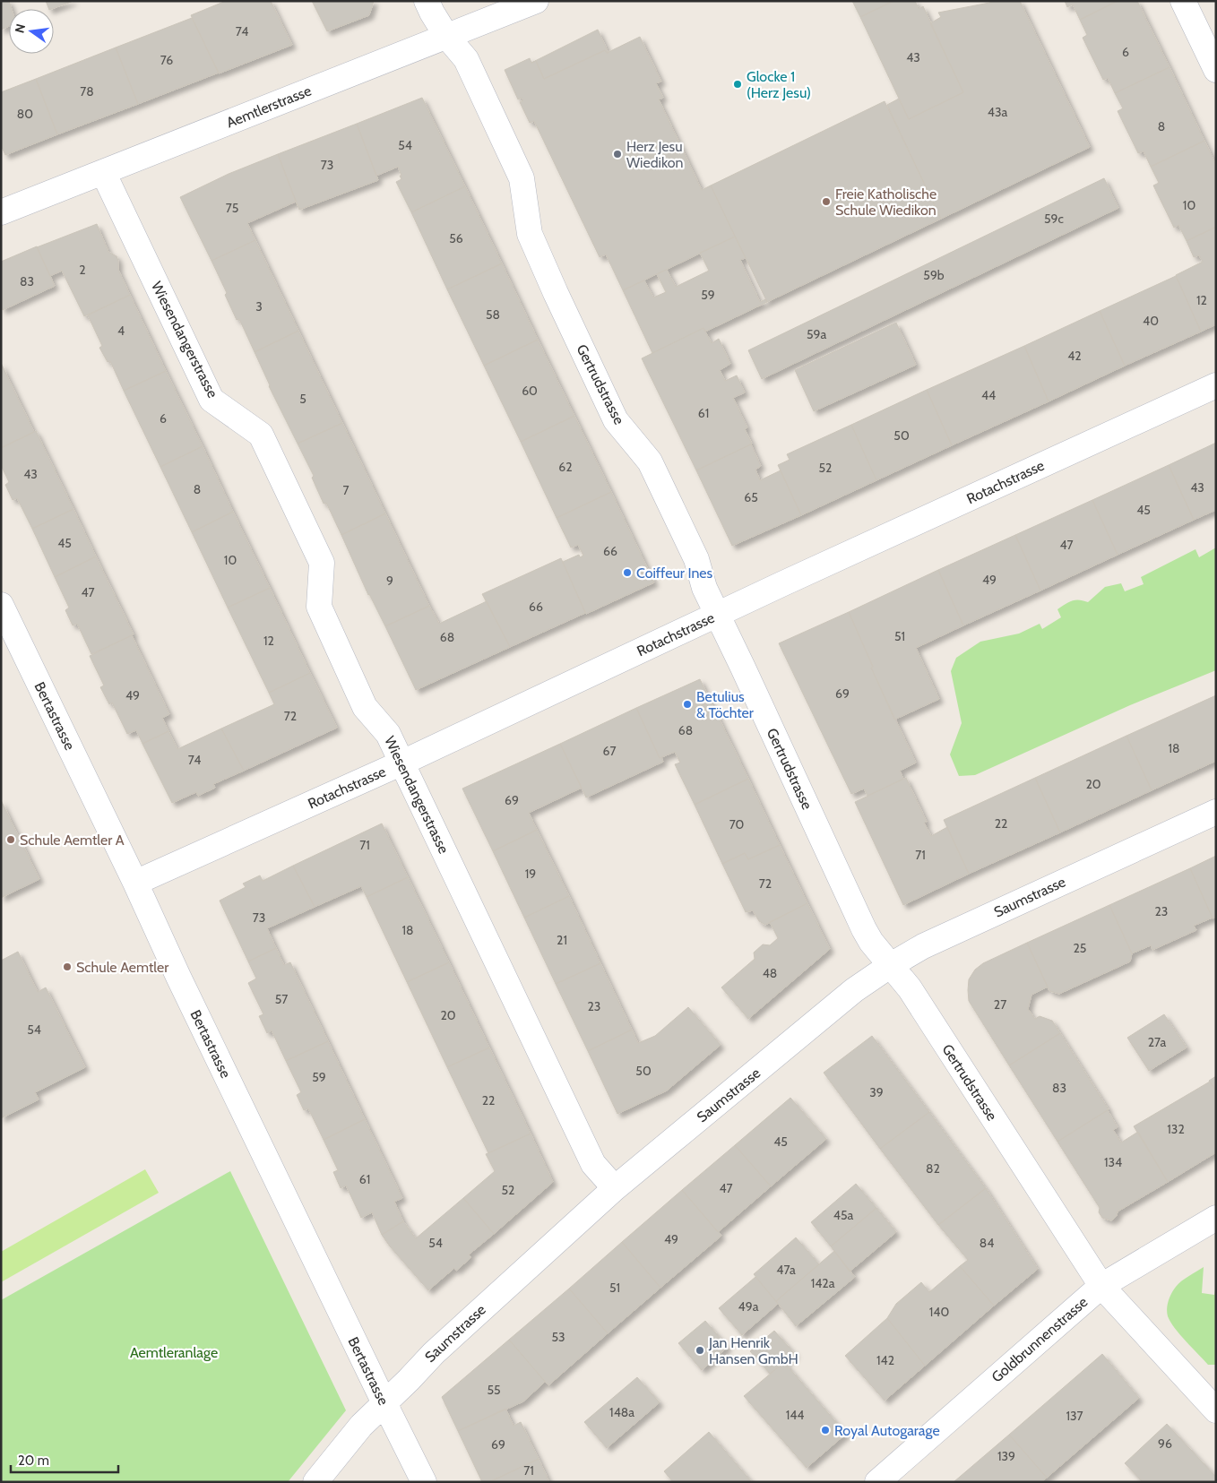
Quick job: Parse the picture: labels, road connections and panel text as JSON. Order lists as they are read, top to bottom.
{
  "streets": {
    "street": [
      "Aemtlerstrasse",
      "Wiesendangerstrasse",
      "Gertrudstrasse",
      "Rotachstrasse",
      "Bertastrasse",
      "Saumstrasse",
      "Goldbrunnenstrasse"
    ]
  },
  "crossings": [
    ["Aemtlerstrasse", "Wiesendangerstrasse"],
    ["Aemtlerstrasse", "Gertrudstrasse"],
    ["Wiesendangerstrasse", "Rotachstrasse"],
    ["Wiesendangerstrasse", "Saumstrasse"],
    ["Gertrudstrasse", "Rotachstrasse"],
    ["Gertrudstrasse", "Saumstrasse"],
    ["Gertrudstrasse", "Goldbrunnenstrasse"],
    ["Rotachstrasse", "Bertastrasse"],
    ["Bertastrasse", "Saumstrasse"]
  ],
  "parks": ["Aemtleranlage"],
  "places": [
    "Glocke 1 (Herz Jesu)",
    "Herz Jesu Wiedikon",
    "Freie Katholische Schule Wiedikon",
    "Coiffeur Ines",
    "Betulius & Töchter",
    "Schule Aemtler A",
    "Schule Aemtler",
    "Jan Henrik Hansen GmbH",
    "Royal Autogarage"
  ],
  "house_numbers": [
    "74",
    "6",
    "43",
    "76",
    "78",
    "43a",
    "80",
    "8",
    "54",
    "73",
    "10",
    "75",
    "59c",
    "56",
    "2",
    "59b",
    "83",
    "59",
    "12",
    "3",
    "58",
    "40",
    "4",
    "59a",
    "42",
    "60",
    "44",
    "5",
    "61",
    "6",
    "50",
    "62",
    "52",
    "43",
    "43",
    "8",
    "7",
    "65",
    "45",
    "45",
    "47",
    "66",
    "10",
    "49",
    "9",
    "47",
    "66",
    "51",
    "68",
    "12",
    "69",
    "49",
    "72",
    "68",
    "18",
    "67",
    "74",
    "20",
    "69",
    "22",
    "70",
    "71",
    "71",
    "19",
    "72",
    "23",
    "73",
    "18",
    "21",
    "25",
    "48",
    "57",
    "27",
    "23",
    "20",
    "54",
    "27a",
    "50",
    "59",
    "83",
    "39",
    "22",
    "132",
    "45",
    "134",
    "82",
    "61",
    "47",
    "52",
    "45a",
    "49",
    "54",
    "84",
    "47a",
    "142a",
    "51",
    "49a",
    "140",
    "53",
    "142",
    "55",
    "148a",
    "144",
    "137",
    "96",
    "69",
    "139",
    "71"
  ],
  "scale_bar": "20 m",
  "north": "left"
}
